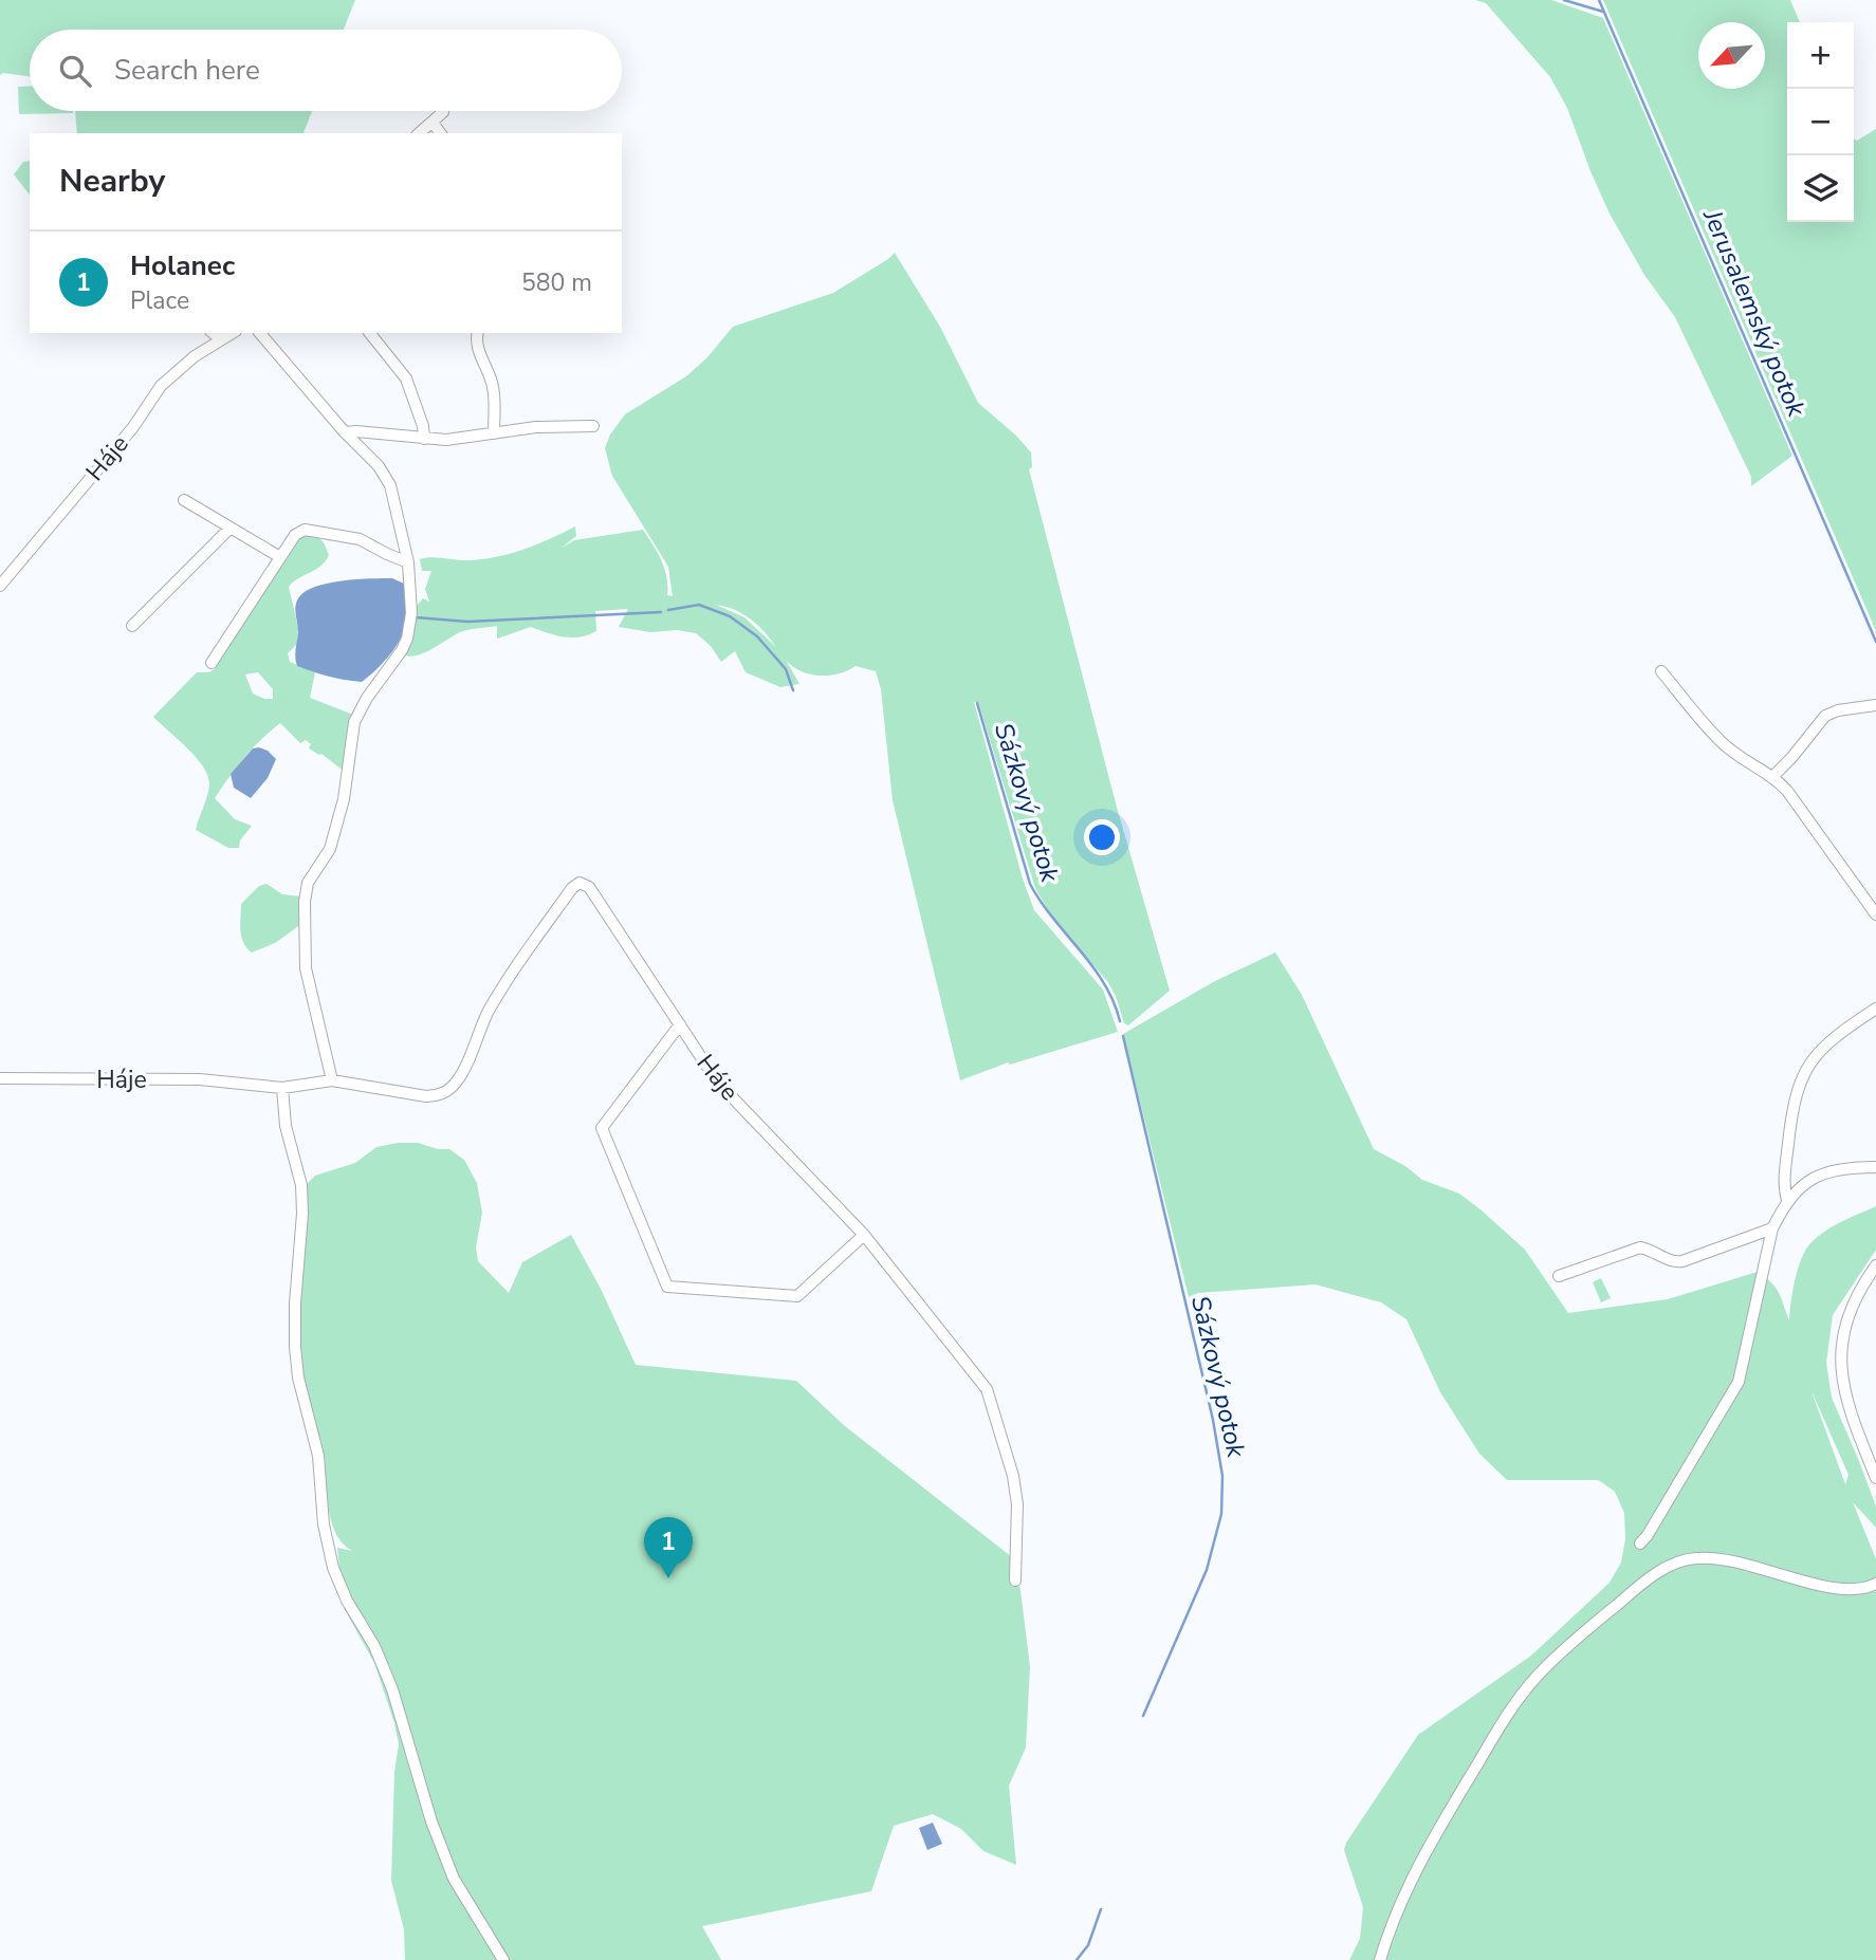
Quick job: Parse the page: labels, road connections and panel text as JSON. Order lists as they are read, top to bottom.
{
  "streets": {
    "street": ["Háje"]
  },
  "water": ["Jerusalemský potok", "Sázkový potok"],
  "north": "bottom left",
  "page": {
    "map_buttons": ["+", "−"],
    "search": "Search here",
    "heading": "Nearby",
    "list": [
      {
        "mark": "1",
        "name": "Holanec",
        "note": "Place",
        "value": "580 m"
      }
    ],
    "pins": "1"
  }
}
